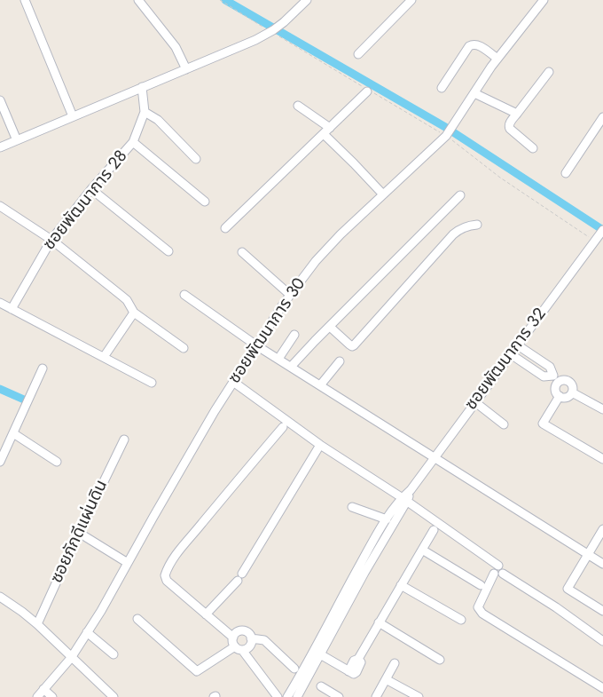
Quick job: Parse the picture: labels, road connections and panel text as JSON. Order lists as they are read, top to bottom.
{
  "streets": {
    "street": [
      "ซอยพัฒนาการ 28",
      "ซอยพัฒนาการ 30",
      "ซอยพัฒนาการ 32",
      "ซอยภักดีแผ่นดิน"
    ]
  }
}
